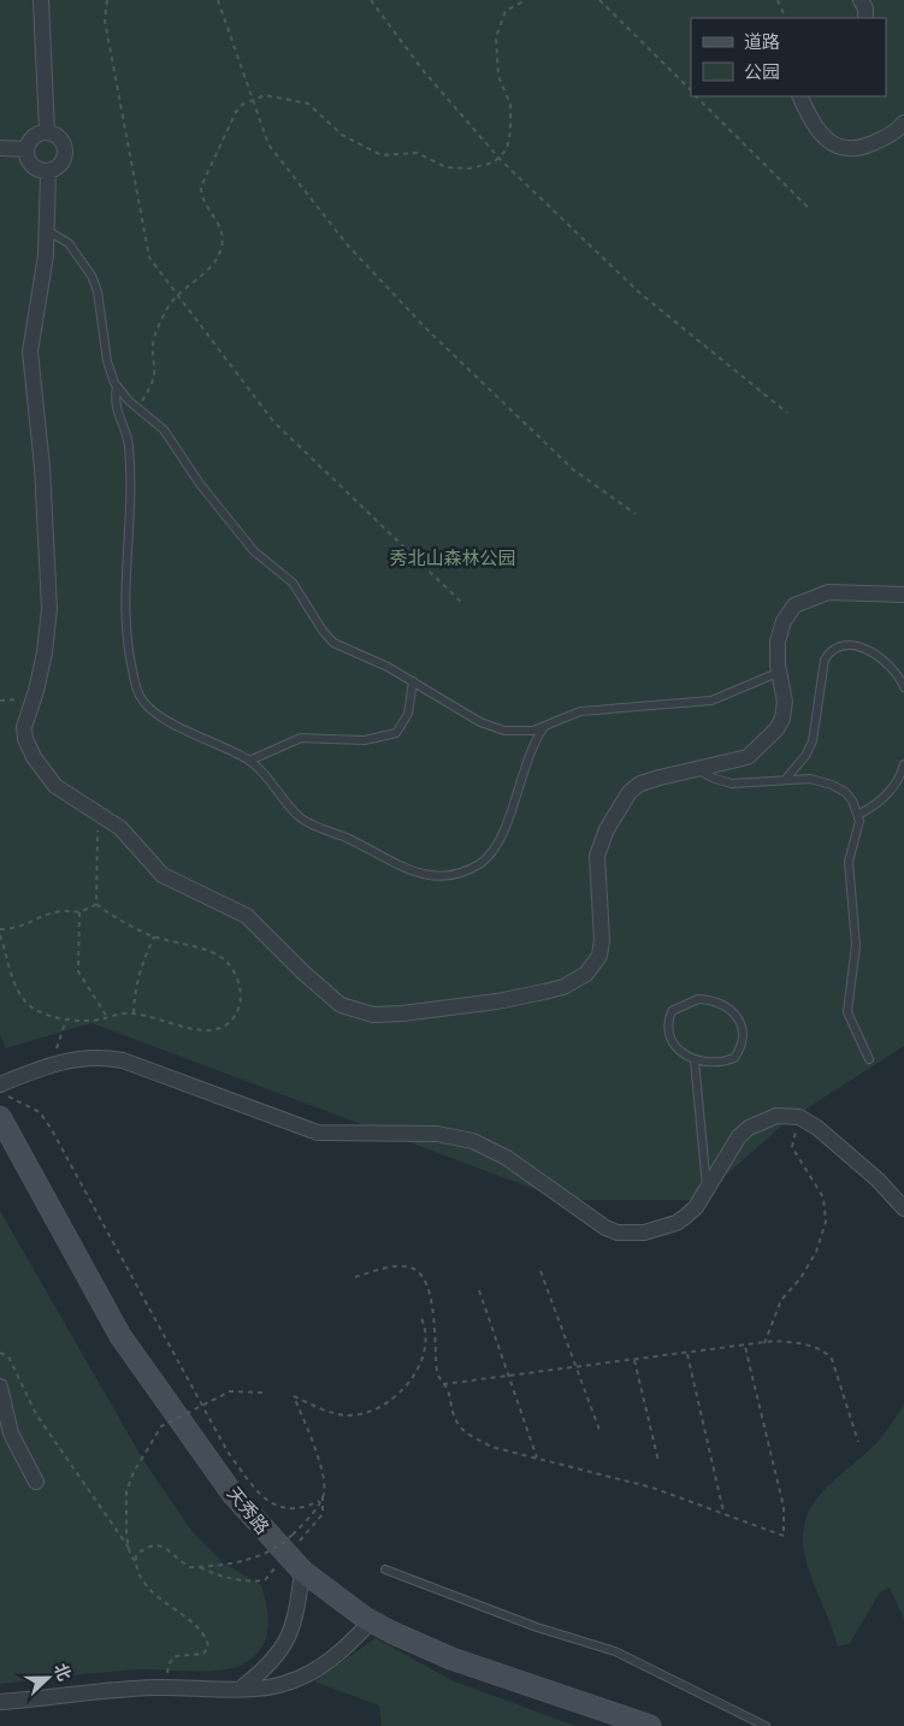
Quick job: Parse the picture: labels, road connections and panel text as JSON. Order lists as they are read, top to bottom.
{
  "streets": {
    "main road": ["天秀路"]
  },
  "parks": ["秀北山森林公园"],
  "legend": ["道路", "公园"],
  "north": "right"
}
